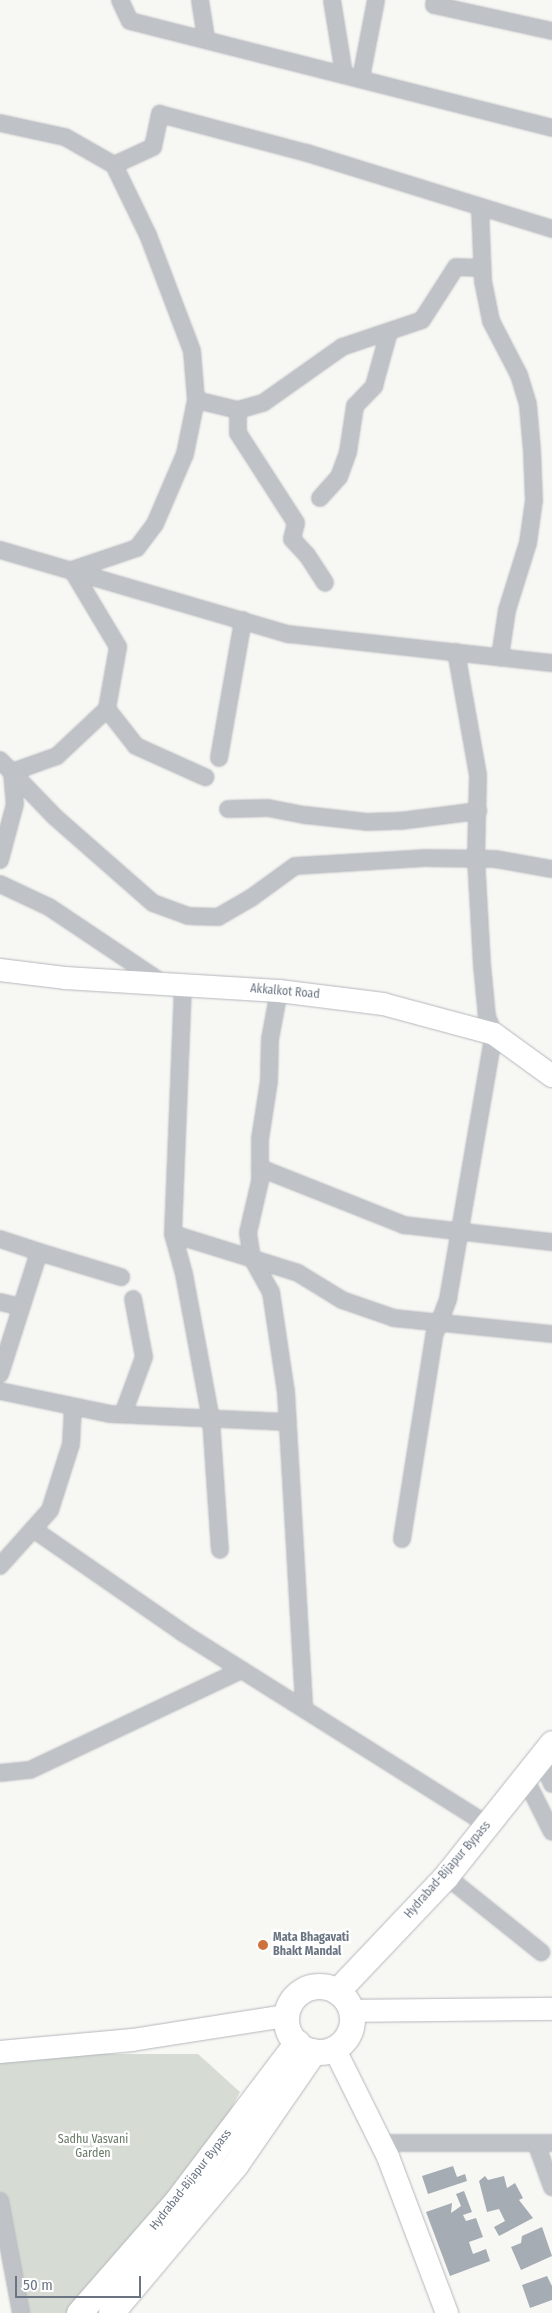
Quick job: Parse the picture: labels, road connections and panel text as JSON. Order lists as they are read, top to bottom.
{
  "streets": {
    "main road": ["Hydrabad-Bijapur Bypass"],
    "street": ["Akkalkot Road"]
  },
  "parks": ["Sadhu Vasvani Garden"],
  "places": ["Mata Bhagavati Bhakt Mandal"],
  "scale_bar": "50 m"
}
